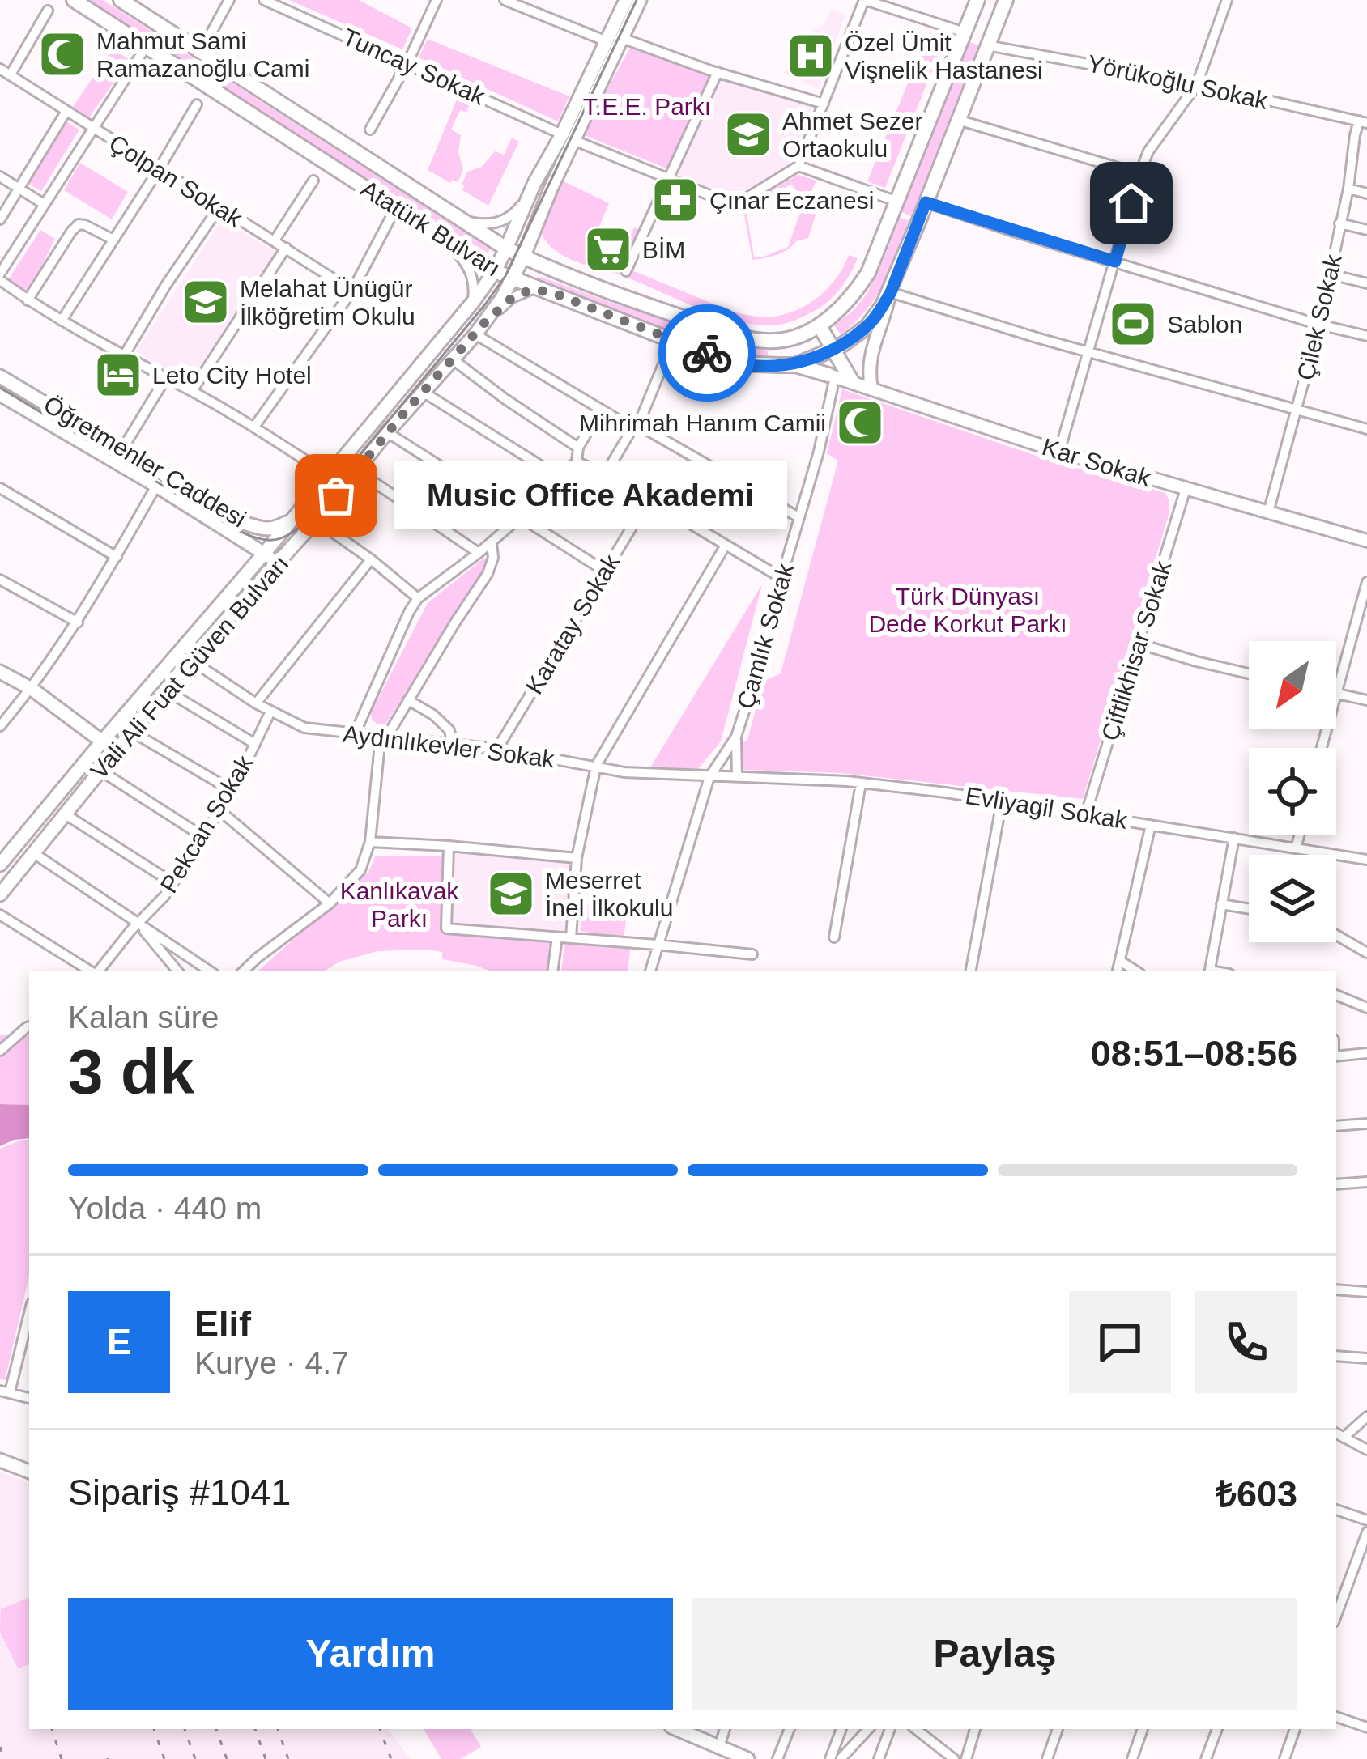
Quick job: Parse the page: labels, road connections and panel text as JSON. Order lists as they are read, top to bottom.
{
  "streets": {
    "main road": ["Atatürk Bulvarı", "Öğretmenler Caddesi", "Vali Ali Fuat Güven Bulvarı"],
    "street": [
      "Tuncay Sokak",
      "Yörükoğlu Sokak",
      "Çolpan Sokak",
      "Çilek Sokak",
      "Kar Sokak",
      "Karatay Sokak",
      "Çamlık Sokak",
      "Çiftlikhisar Sokak",
      "Aydınlıkevler Sokak",
      "Evliyagil Sokak",
      "Pekcan Sokak"
    ]
  },
  "crossings": [
    ["Tuncay Sokak", "Vali Ali Fuat Güven Bulvarı"],
    ["Yörükoğlu Sokak", "Atatürk Bulvarı"],
    ["Yörükoğlu Sokak", "Çilek Sokak"],
    ["Atatürk Bulvarı", "Vali Ali Fuat Güven Bulvarı"],
    ["Çilek Sokak", "Kar Sokak"],
    ["Öğretmenler Caddesi", "Vali Ali Fuat Güven Bulvarı"],
    ["Kar Sokak", "Çamlık Sokak"],
    ["Kar Sokak", "Çiftlikhisar Sokak"],
    ["Karatay Sokak", "Aydınlıkevler Sokak"],
    ["Çamlık Sokak", "Aydınlıkevler Sokak"],
    ["Çiftlikhisar Sokak", "Evliyagil Sokak"],
    ["Vali Ali Fuat Güven Bulvarı", "Aydınlıkevler Sokak"],
    ["Aydınlıkevler Sokak", "Evliyagil Sokak"],
    ["Aydınlıkevler Sokak", "Pekcan Sokak"]
  ],
  "parks": ["T.E.E. Parkı", "Türk Dünyası Dede Korkut Parkı", "Kanlıkavak Parkı"],
  "places": {
    "mosque": ["Mahmut Sami Ramazanoğlu Cami", "Mihrimah Hanım Camii"],
    "hospital": ["Özel Ümit Vişnelik Hastanesi"],
    "school or university": ["Ahmet Sezer Ortaokulu", "Melahat Ünügür İlköğretim Okulu", "Meserret İnel İlkokulu"],
    "pharmacy": ["Çınar Eczanesi"],
    "supermarket": ["BİM"],
    "sports": ["Sablon"],
    "hotel": ["Leto City Hotel"],
    "other": ["Music Office Akademi"]
  },
  "north": "bottom left",
  "page": {
    "bubble": "Music Office Akademi",
    "heading": ["3 dk", "Kalan süre", "08:51–08:56"],
    "panel": [
      "Elif",
      "Kurye · 4.7",
      "Sipariş #1041",
      "₺603"
    ],
    "bar": "Yolda · 440 m",
    "round": "E",
    "buttons": ["Yardım", "Paylaş"]
  }
}
